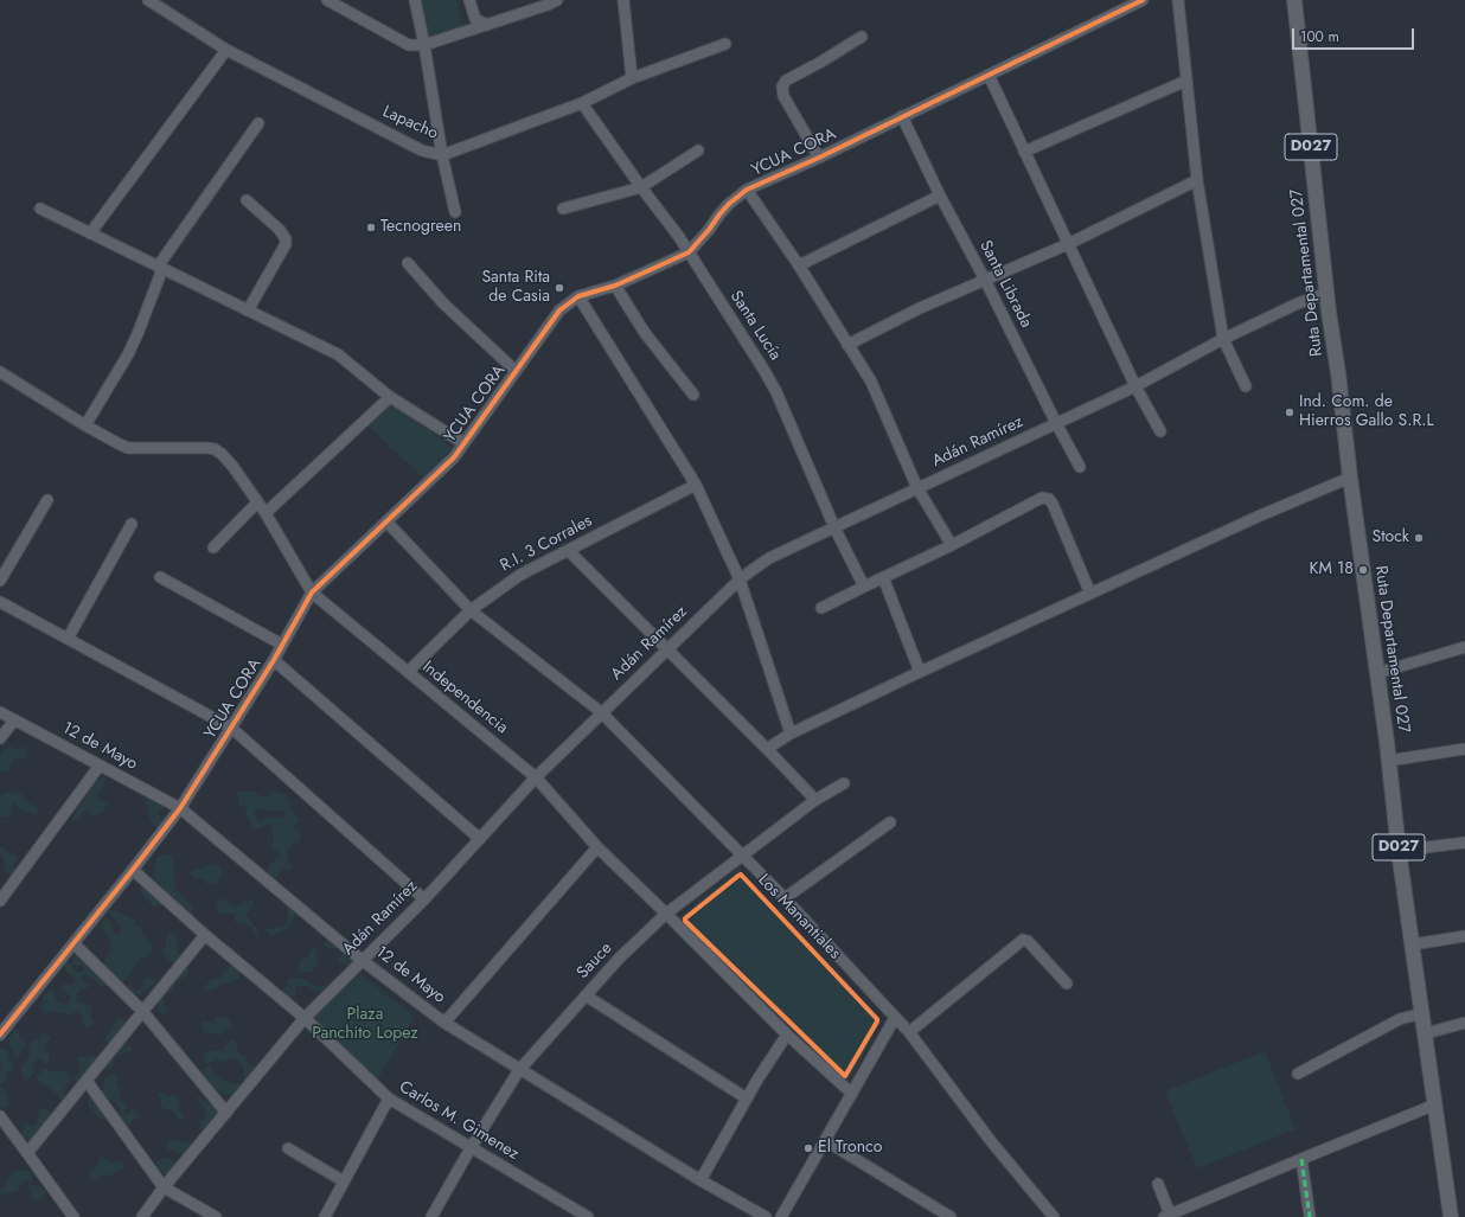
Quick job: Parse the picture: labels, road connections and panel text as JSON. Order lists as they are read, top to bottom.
{
  "streets": {
    "main road": ["D027", "Ruta Departamental 027"],
    "street": [
      "Lapacho",
      "YCUA CORA",
      "Santa Librada",
      "Santa Lucía",
      "Adán Ramírez",
      "R.I. 3 Corrales",
      "Independencia",
      "12 de Mayo",
      "Sauce",
      "Carlos M. Gimenez"
    ],
    "cycle path": ["Los Manantiales"]
  },
  "crossings": [
    ["Lapacho", "Santa Lucía"],
    ["YCUA CORA", "Santa Librada"],
    ["YCUA CORA", "Santa Lucía"],
    ["YCUA CORA", "Independencia"],
    ["YCUA CORA", "12 de Mayo"],
    ["YCUA CORA", "Carlos M. Gimenez"],
    ["Ruta Departamental 027", "Adán Ramírez"],
    ["Santa Librada", "Adán Ramírez"],
    ["Santa Lucía", "Adán Ramírez"],
    ["Adán Ramírez", "Independencia"],
    ["Adán Ramírez", "12 de Mayo"],
    ["Adán Ramírez", "Carlos M. Gimenez"],
    ["R.I. 3 Corrales", "Independencia"],
    ["Independencia", "Sauce"],
    ["12 de Mayo", "Sauce"],
    ["Sauce", "Carlos M. Gimenez"]
  ],
  "parks": ["Plaza Panchito Lopez"],
  "places": [
    "Tecnogreen",
    "Santa Rita de Casia",
    "Ind. Com. de Hierros Gallo S.R.L",
    "Stock",
    "KM 18",
    "El Tronco"
  ],
  "scale_bar": "100 m"
}
